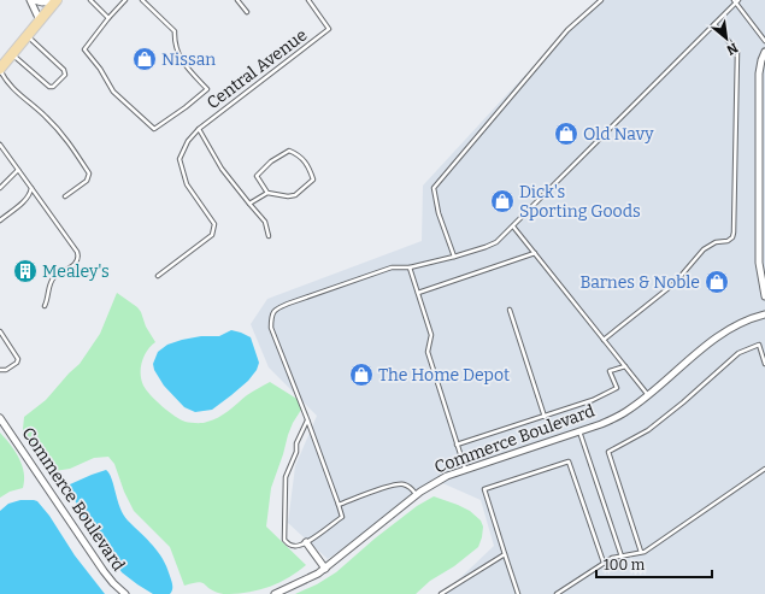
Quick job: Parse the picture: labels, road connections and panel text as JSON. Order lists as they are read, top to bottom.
{
  "streets": {
    "street": ["Commerce Boulevard"],
    "lane": ["Central Avenue"]
  },
  "places": {
    "shop": [
      "Nissan",
      "Old Navy",
      "Dick's Sporting Goods",
      "Barnes & Noble",
      "The Home Depot"
    ],
    "building": ["Mealey's"]
  },
  "scale_bar": "100 m",
  "north": "bottom right"
}
